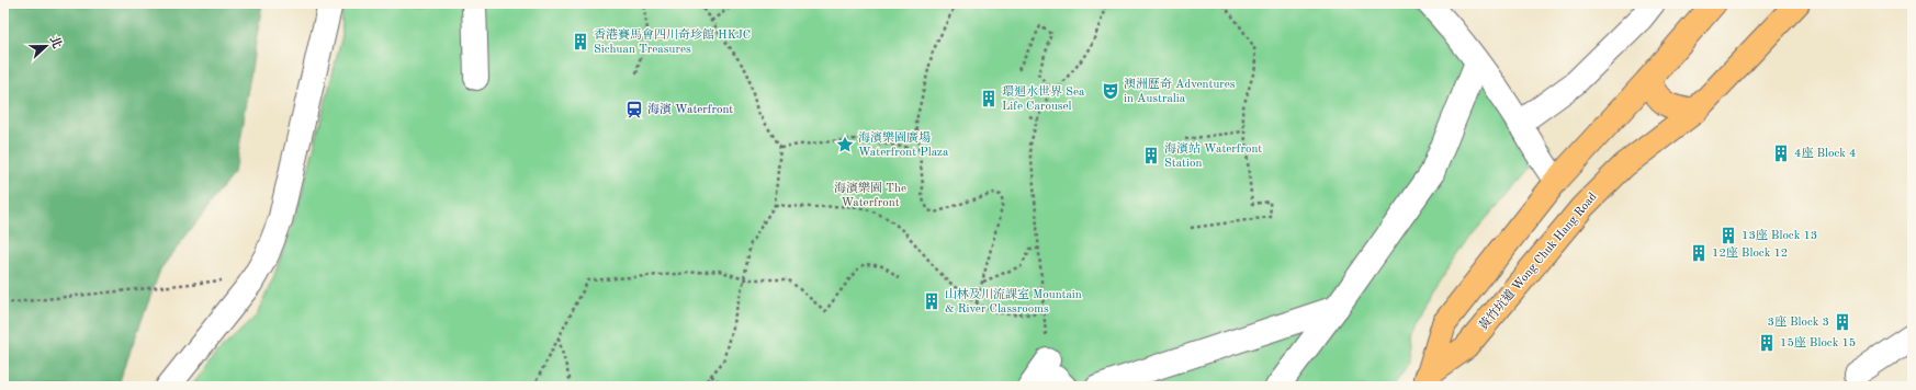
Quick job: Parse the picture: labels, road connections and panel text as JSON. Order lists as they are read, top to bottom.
{
  "streets": {
    "main road": ["黃竹坑道 Wong Chuk Hang Road"]
  },
  "parks": ["海濱樂園 The Waterfront"],
  "places": {
    "building": [
      "香港賽馬會四川奇珍館 HKJC Sichuan Treasures",
      "環迴水世界 Sea Life Carousel",
      "4座 Block 4",
      "海濱站 Waterfront Station",
      "13座 Block 13",
      "12座 Block 12",
      "山林及川流課室 Mountain & River Classrooms",
      "3座 Block 3",
      "15座 Block 15"
    ],
    "theatre": ["澳洲歷奇 Adventures in Australia"],
    "station": ["海濱 Waterfront"],
    "place": ["海濱樂園廣場 Waterfront Plaza"]
  },
  "north": "right"
}
